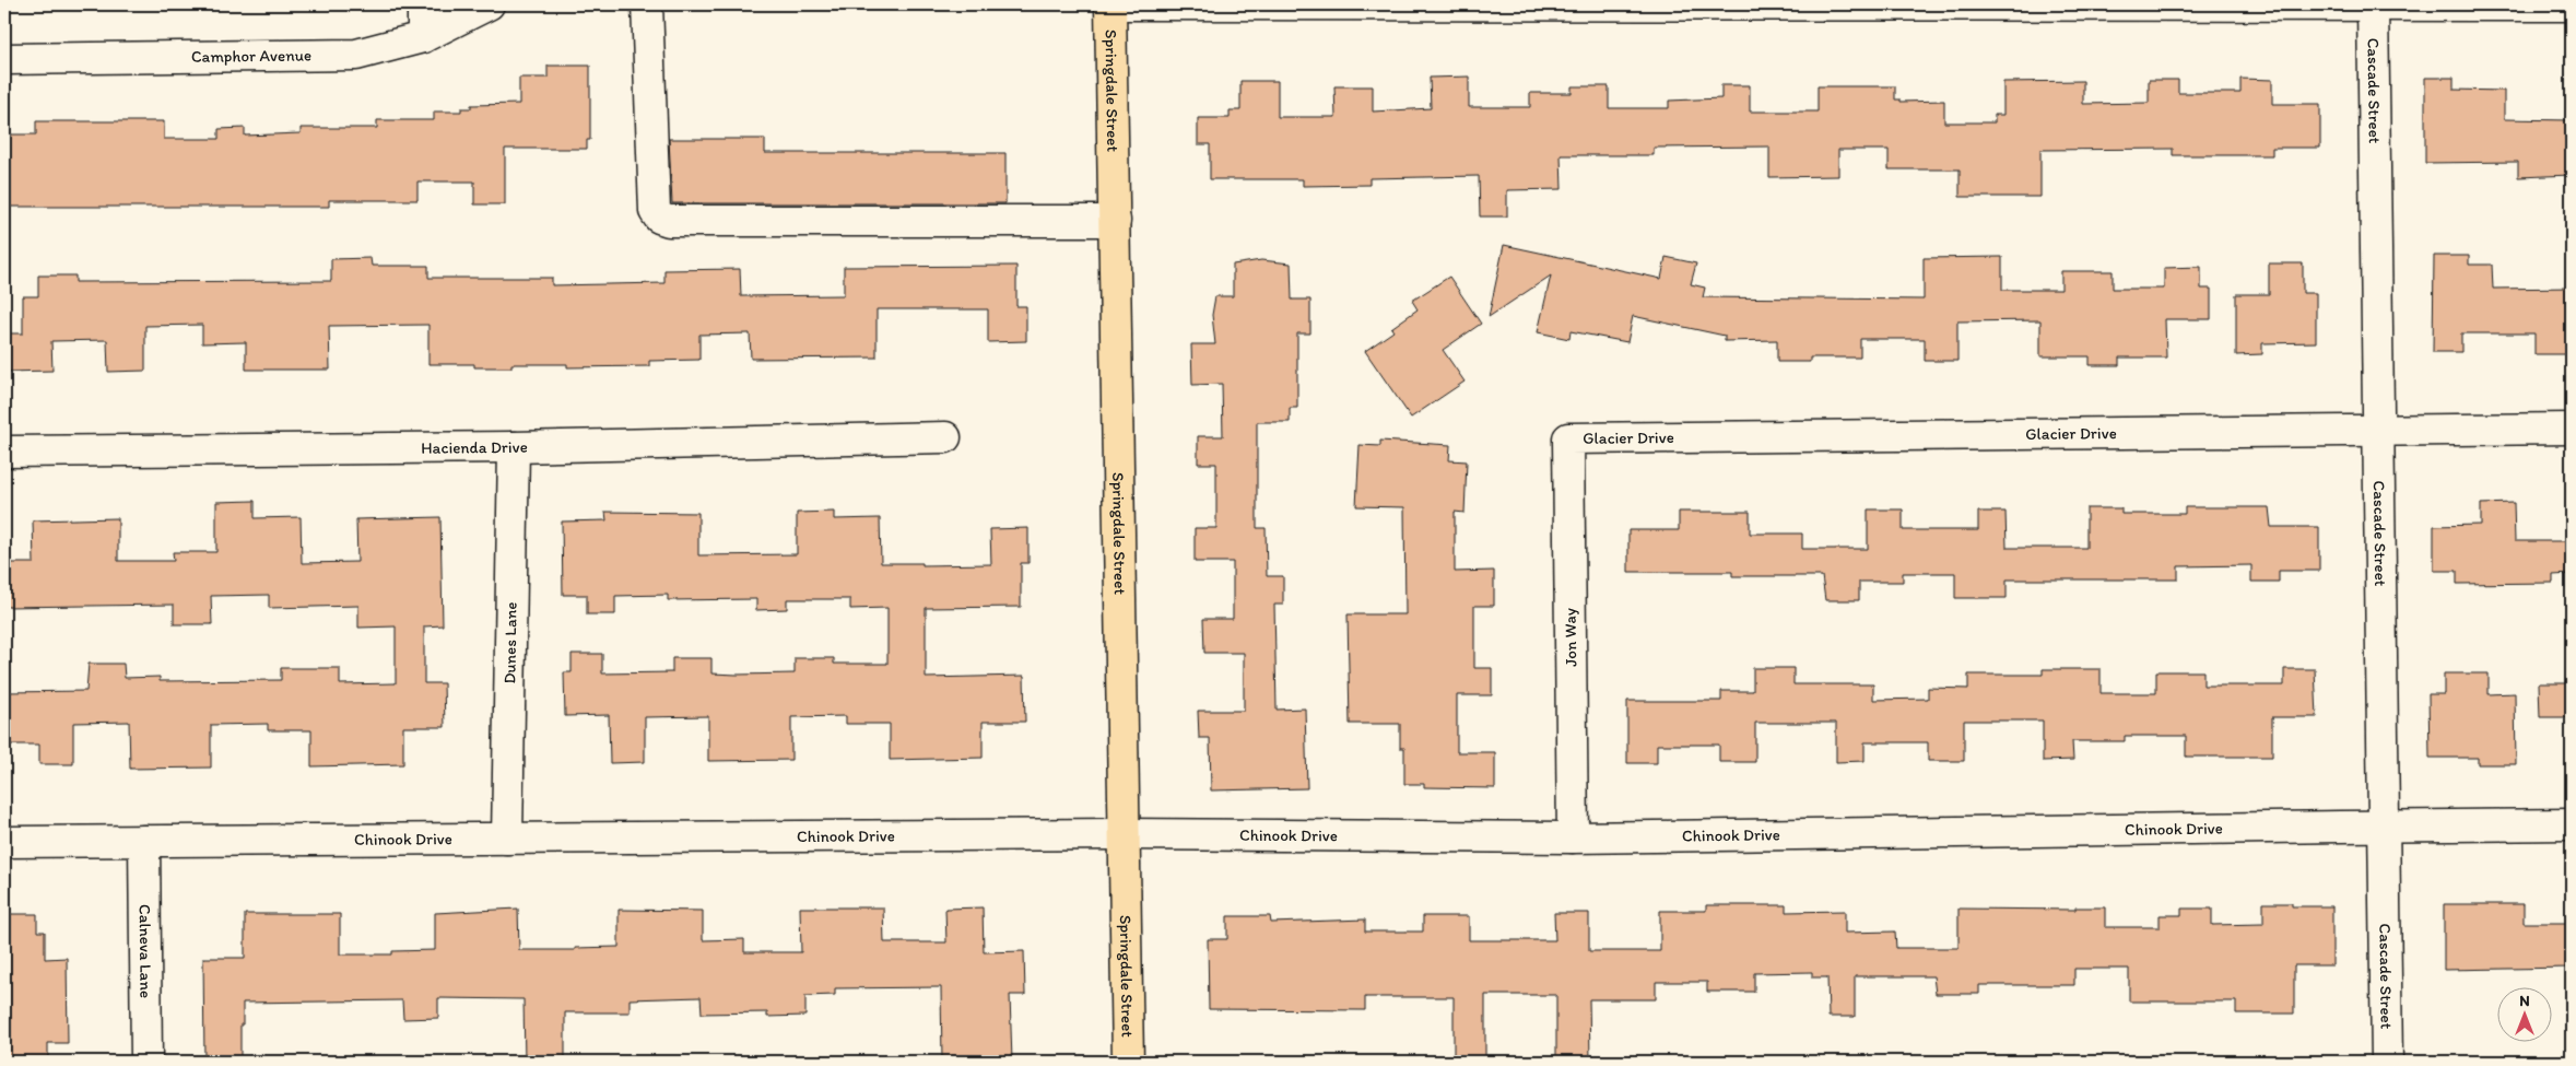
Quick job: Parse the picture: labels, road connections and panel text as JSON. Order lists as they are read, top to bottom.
{
  "streets": {
    "main road": ["Springdale Street"],
    "street": [
      "Camphor Avenue",
      "Cascade Street",
      "Glacier Drive",
      "Hacienda Drive",
      "Jon Way",
      "Dunes Lane",
      "Chinook Drive",
      "Calneva Lane"
    ]
  },
  "crossings": [
    ["Springdale Street", "Chinook Drive"],
    ["Cascade Street", "Glacier Drive"],
    ["Cascade Street", "Chinook Drive"],
    ["Glacier Drive", "Jon Way"],
    ["Hacienda Drive", "Dunes Lane"],
    ["Jon Way", "Chinook Drive"],
    ["Dunes Lane", "Chinook Drive"],
    ["Chinook Drive", "Calneva Lane"]
  ],
  "north": "top"
}
